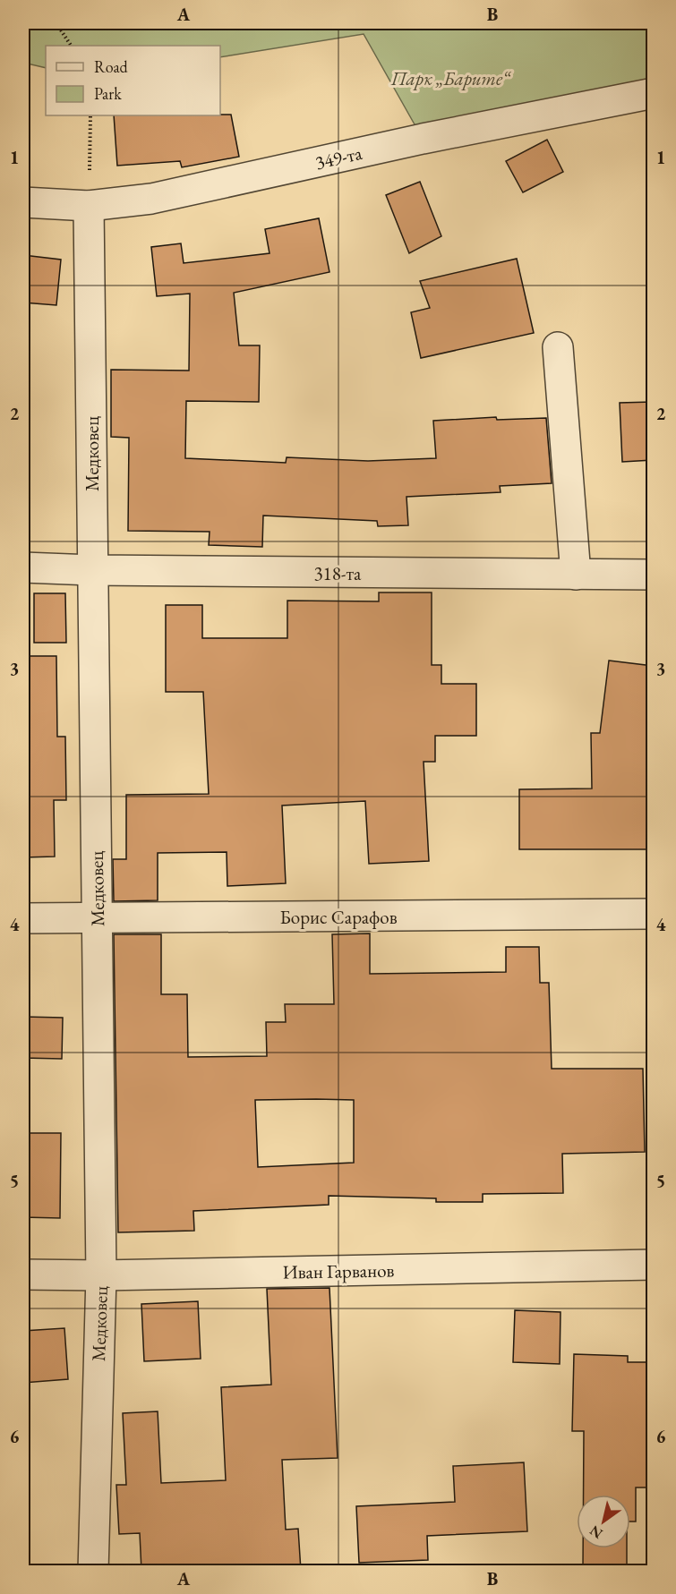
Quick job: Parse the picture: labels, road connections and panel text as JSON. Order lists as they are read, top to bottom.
{
  "streets": {
    "street": [
      "349-та",
      "Медковец",
      "318-та",
      "Борис Сарафов",
      "Иван Гарванов"
    ]
  },
  "crossings": [
    ["349-та", "Медковец"],
    ["Медковец", "318-та"],
    ["Медковец", "Борис Сарафов"],
    ["Медковец", "Иван Гарванов"]
  ],
  "parks": ["Парк „Барите“"],
  "legend": ["Road", "Park"],
  "north": "bottom left",
  "grid": {
    "columns": ["A", "B"],
    "rows": [
      "1",
      "2",
      "3",
      "4",
      "5",
      "6"
    ]
  }
}
